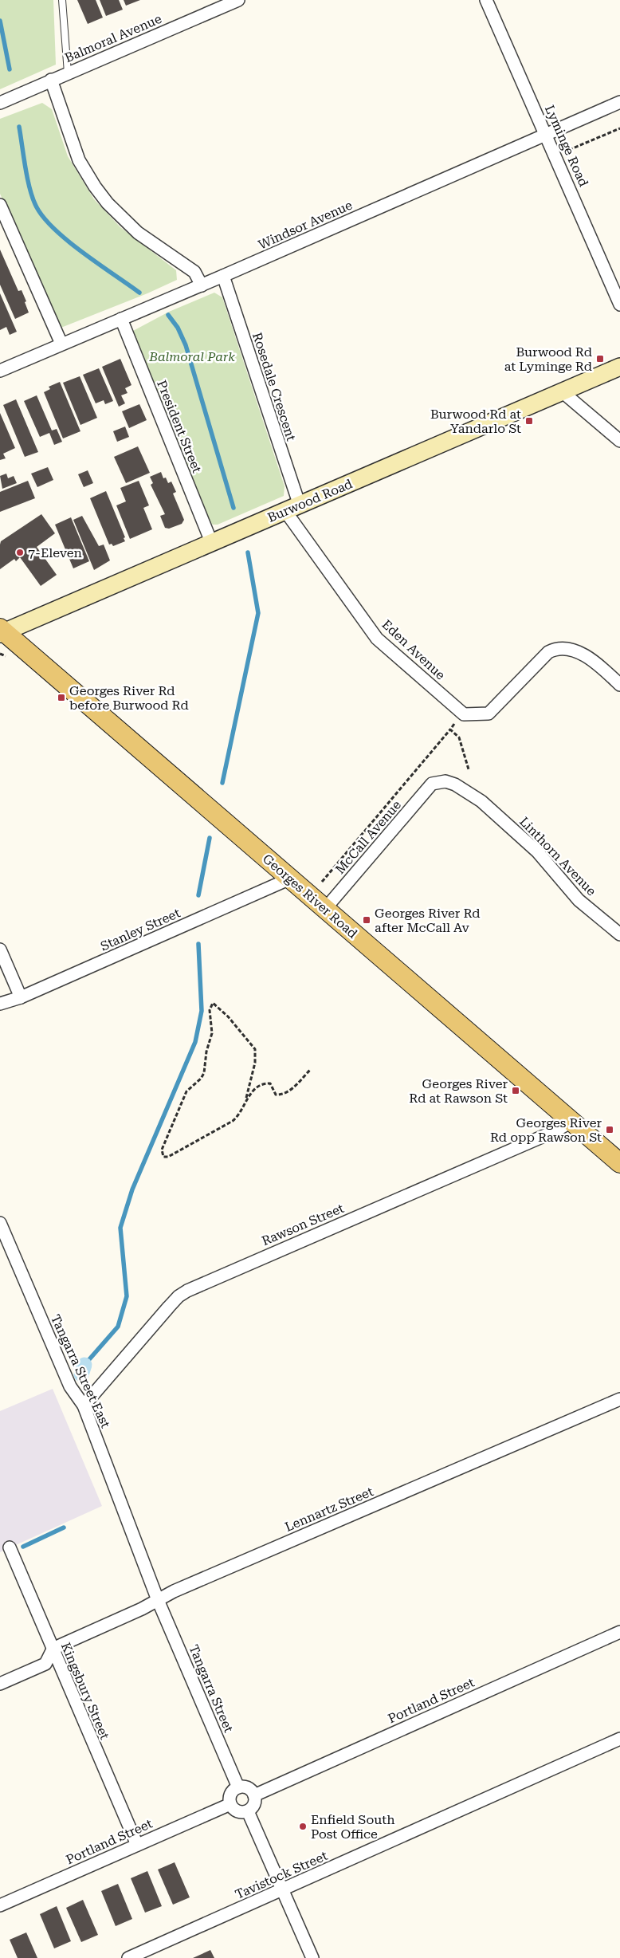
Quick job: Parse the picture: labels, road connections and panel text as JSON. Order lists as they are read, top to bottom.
{
  "streets": {
    "main road": ["Burwood Road", "Georges River Road"],
    "street": [
      "Balmoral Avenue",
      "Lyminge Road",
      "Windsor Avenue",
      "Rosedale Crescent",
      "President Street",
      "Eden Avenue",
      "McCall Avenue",
      "Linthorn Avenue",
      "Stanley Street",
      "Rawson Street",
      "Tangarra Street East",
      "Lennartz Street",
      "Tangarra Street",
      "Kingsbury Street",
      "Portland Street",
      "Tavistock Street"
    ]
  },
  "crossings": [
    ["Lyminge Road", "Windsor Avenue"],
    ["Windsor Avenue", "Rosedale Crescent"],
    ["Windsor Avenue", "President Street"],
    ["Rosedale Crescent", "Burwood Road"],
    ["Rosedale Crescent", "Eden Avenue"],
    ["President Street", "Burwood Road"],
    ["Burwood Road", "Eden Avenue"],
    ["Burwood Road", "Georges River Road"],
    ["McCall Avenue", "Linthorn Avenue"],
    ["McCall Avenue", "Georges River Road"],
    ["Georges River Road", "Stanley Street"],
    ["Georges River Road", "Rawson Street"],
    ["Rawson Street", "Tangarra Street East"],
    ["Tangarra Street East", "Lennartz Street"],
    ["Tangarra Street East", "Tangarra Street"],
    ["Lennartz Street", "Tangarra Street"],
    ["Lennartz Street", "Kingsbury Street"],
    ["Tangarra Street", "Portland Street"],
    ["Kingsbury Street", "Portland Street"]
  ],
  "parks": ["Balmoral Park"],
  "places": {
    "transit": [
      "Burwood Rd at Lyminge Rd",
      "Burwood Rd at Yandarlo St",
      "Georges River Rd before Burwood Rd",
      "Georges River Rd after McCall Av",
      "Georges River Rd at Rawson St",
      "Georges River Rd opp Rawson St"
    ],
    "other": ["7-Eleven", "Enfield South Post Office"]
  }
}
